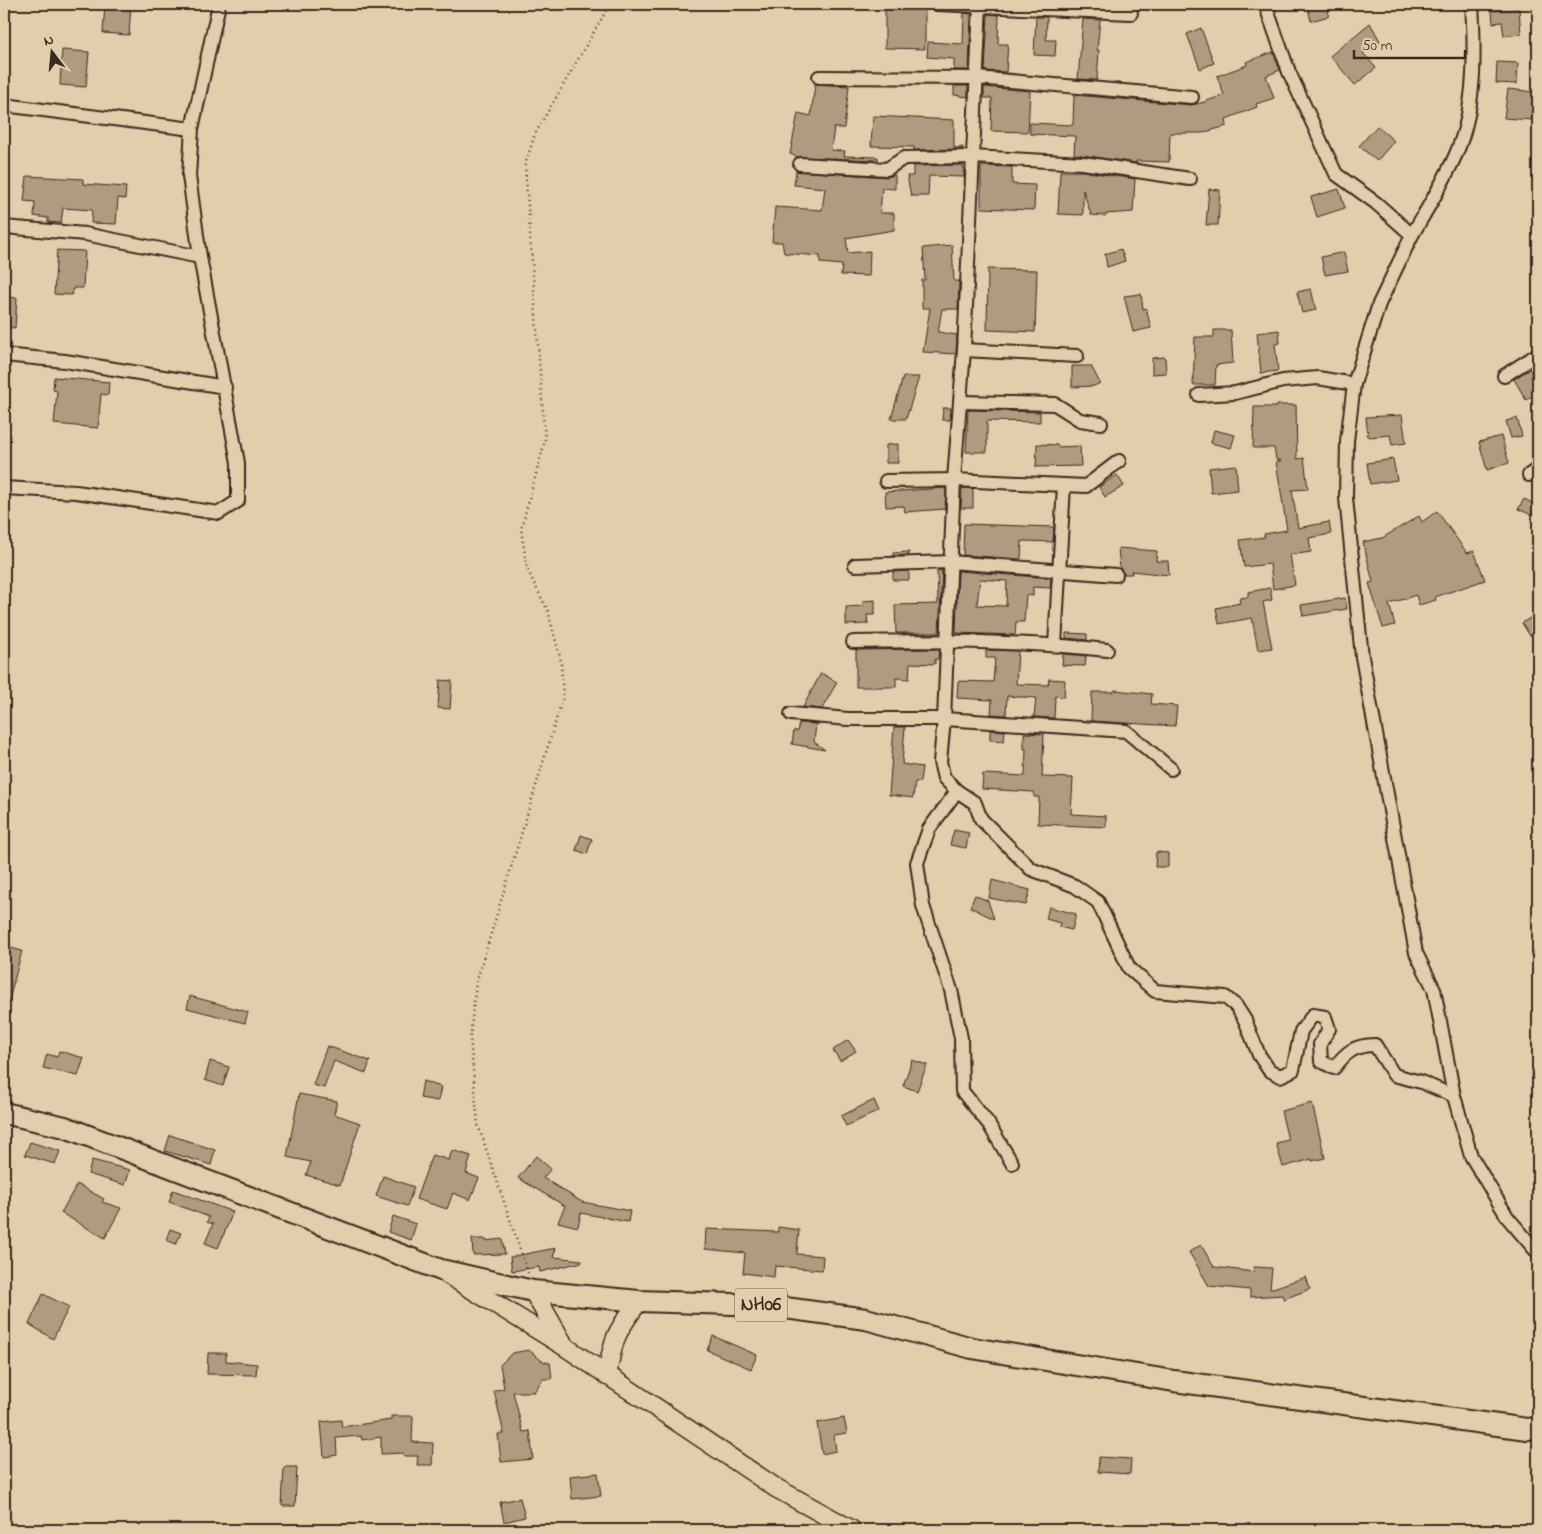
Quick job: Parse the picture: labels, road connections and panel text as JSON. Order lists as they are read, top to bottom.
{
  "streets": {
    "main road": ["NH06"]
  },
  "scale_bar": "50 m",
  "north": "top"
}
